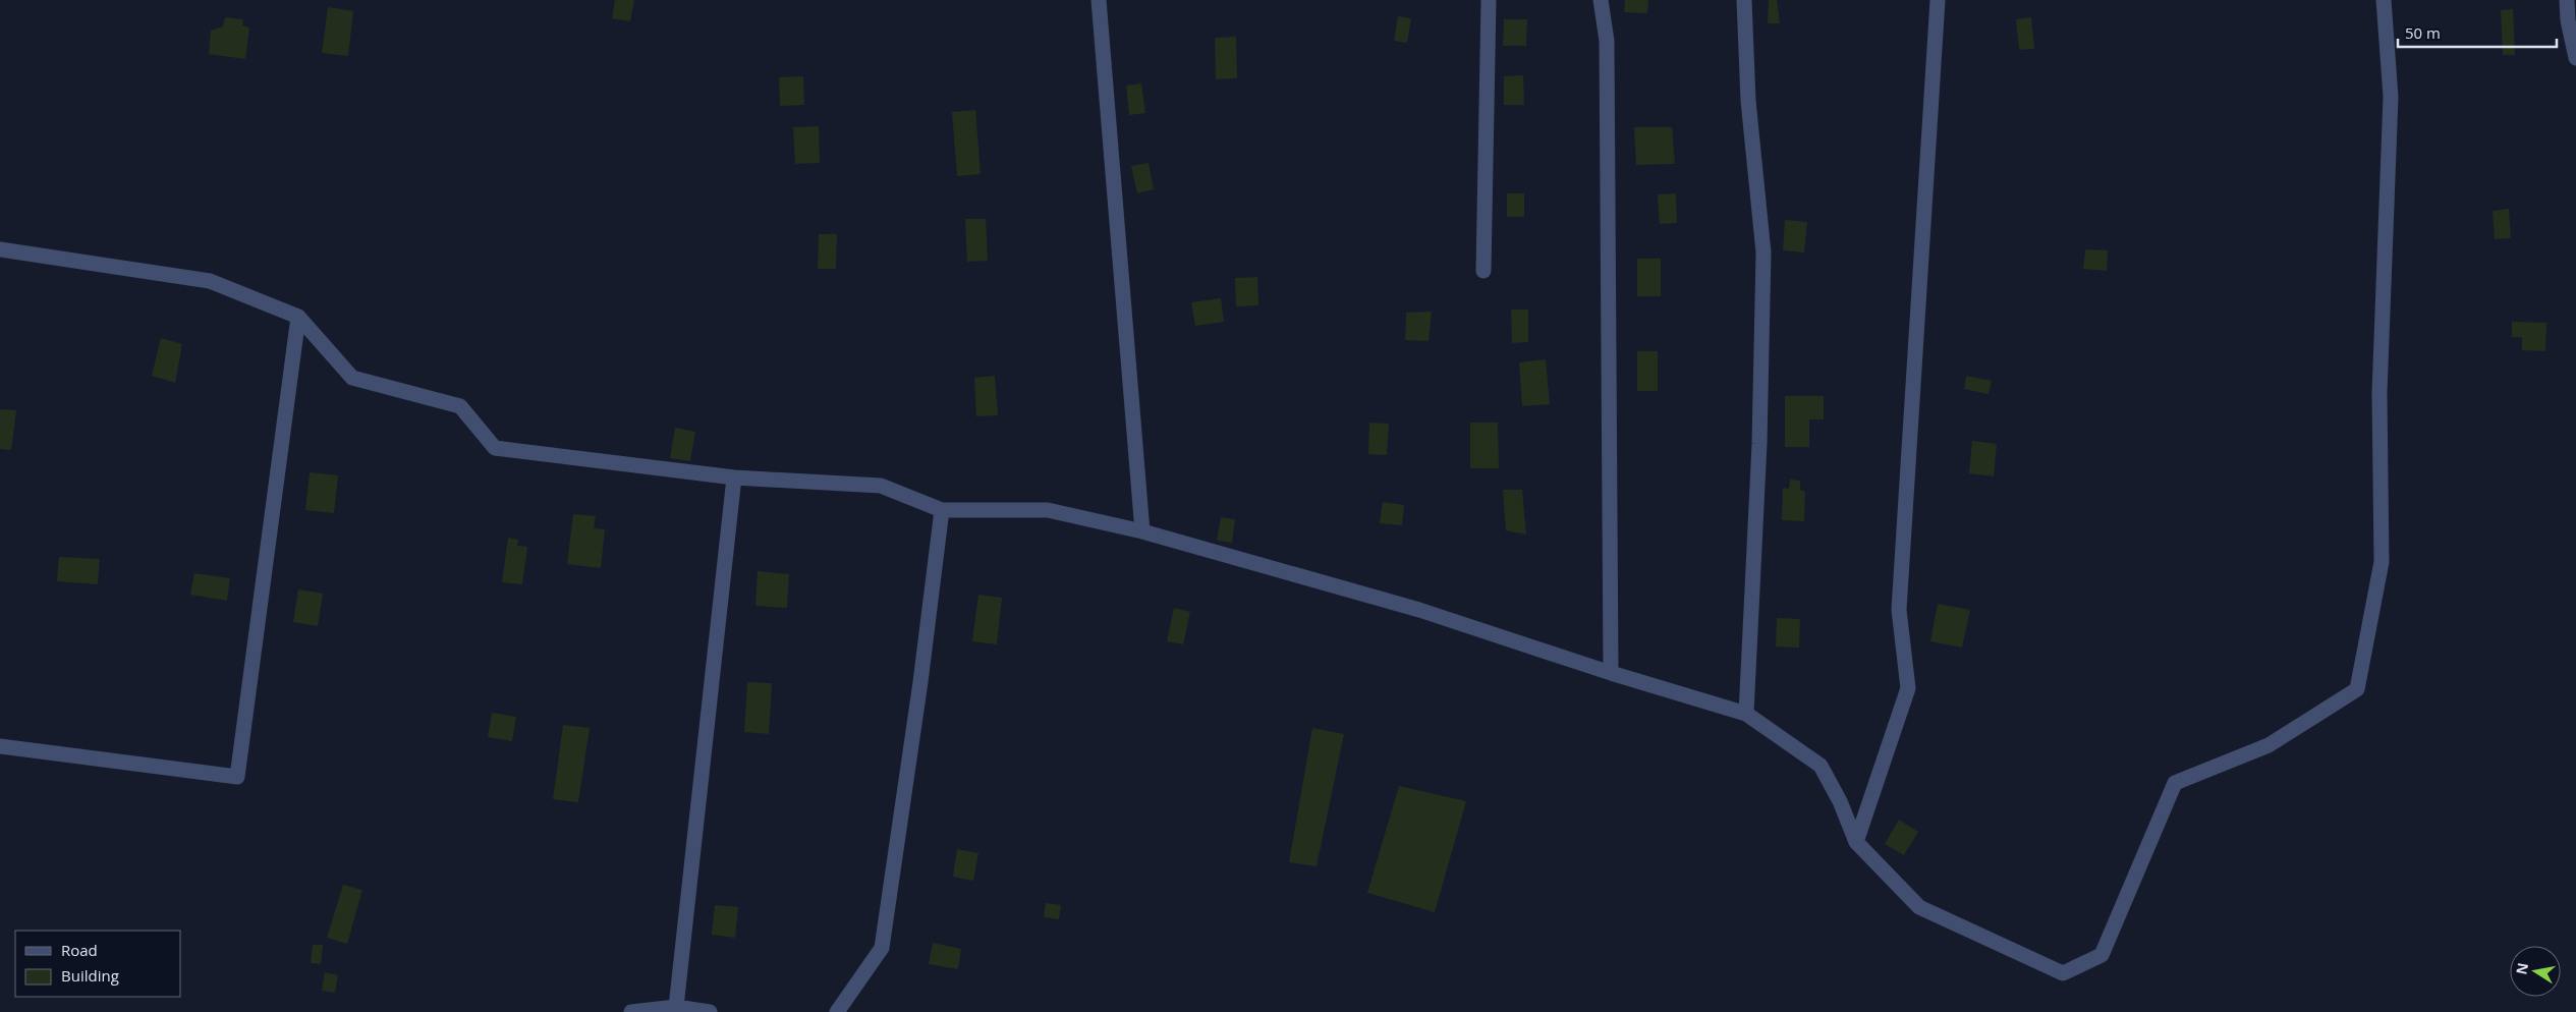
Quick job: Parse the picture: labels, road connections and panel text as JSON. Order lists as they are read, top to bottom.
{
  "legend": ["Road", "Building"],
  "scale_bar": "50 m",
  "north": "left"
}
